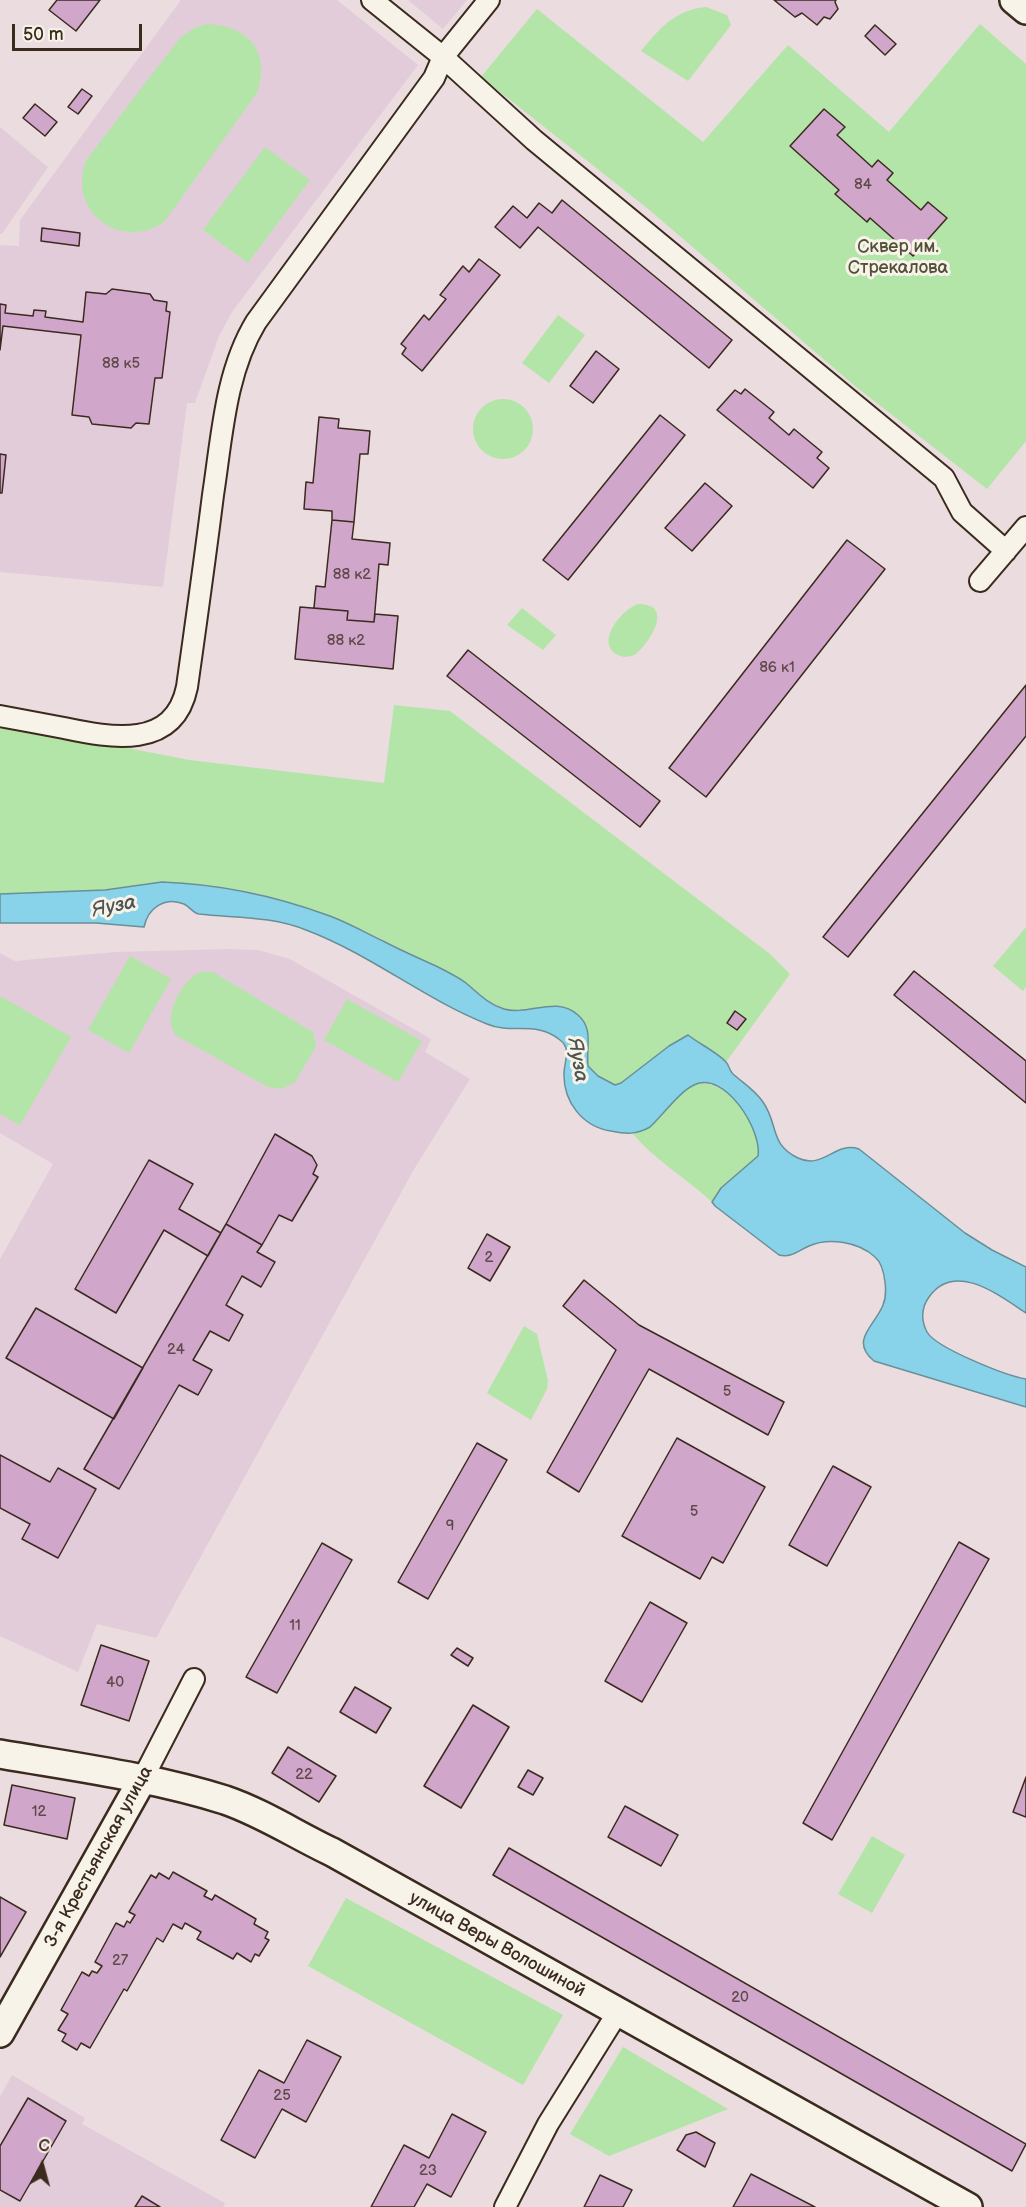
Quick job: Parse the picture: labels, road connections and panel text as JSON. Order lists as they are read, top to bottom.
{
  "streets": {
    "street": ["3-я Крестьянская улица", "улица Веры Волошиной"]
  },
  "crossings": [
    ["3-я Крестьянская улица", "улица Веры Волошиной"]
  ],
  "water": ["Яуза"],
  "parks": ["Сквер им. Стрекалова"],
  "house_numbers": [
    "84",
    "88 к5",
    "88 к2",
    "88 к2",
    "86 к1",
    "2",
    "24",
    "5",
    "5",
    "9",
    "11",
    "40",
    "22",
    "12",
    "27",
    "20",
    "25",
    "23"
  ],
  "scale_bar": "50 m",
  "north": "top"
}
